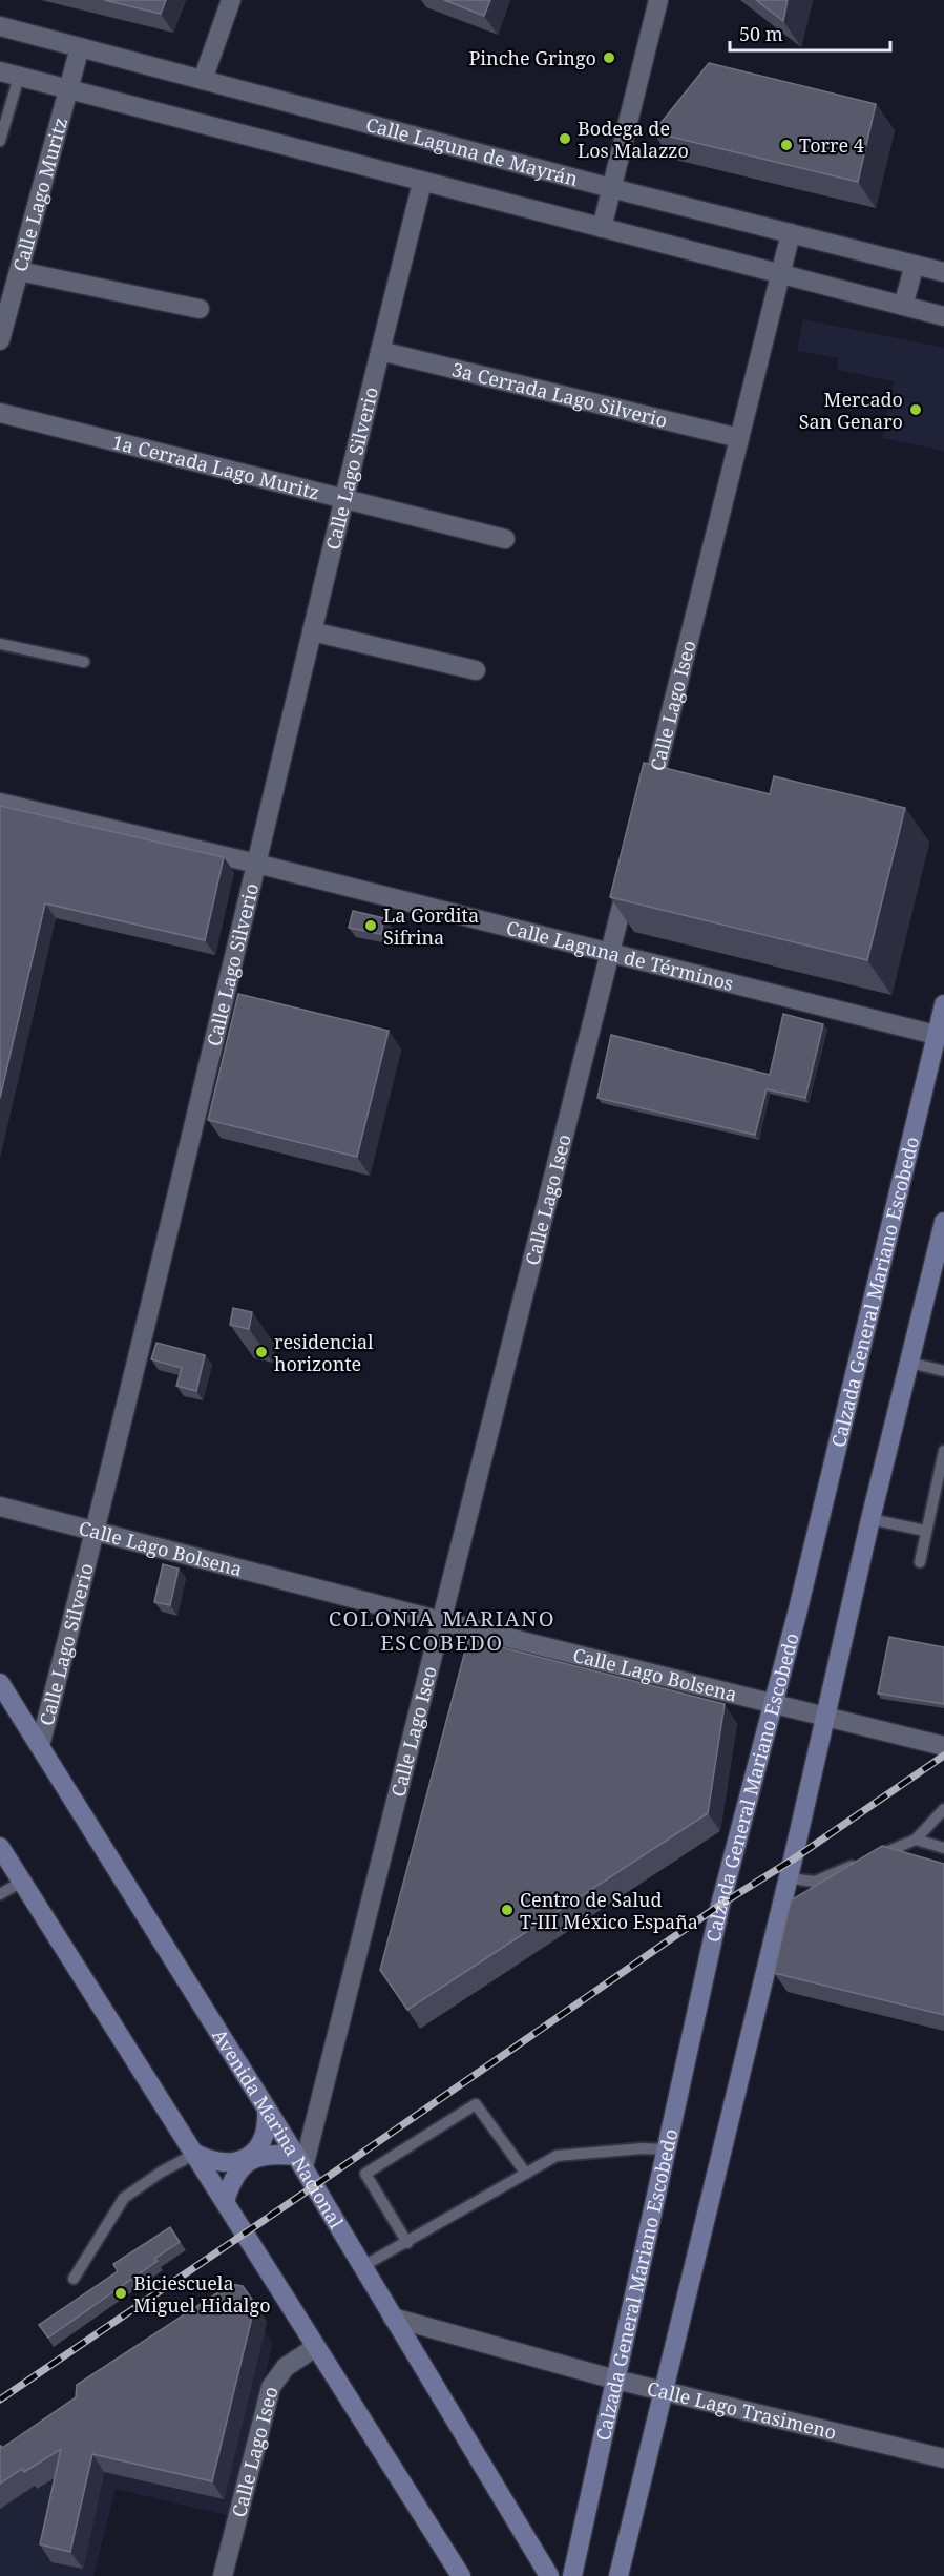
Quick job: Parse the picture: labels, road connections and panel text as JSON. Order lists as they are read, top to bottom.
{
  "streets": {
    "main road": ["Calzada General Mariano Escobedo", "Avenida Marina Nacional"],
    "street": [
      "Calle Laguna de Mayrán",
      "Calle Lago Muritz",
      "3a Cerrada Lago Silverio",
      "1a Cerrada Lago Muritz",
      "Calle Lago Silverio",
      "Calle Lago Iseo",
      "Calle Laguna de Términos",
      "Calle Lago Bolsena",
      "Calle Lago Trasimeno"
    ]
  },
  "crossings": [
    ["Calle Laguna de Mayrán", "Calle Lago Muritz"],
    ["Calle Laguna de Mayrán", "Calle Lago Iseo"],
    ["3a Cerrada Lago Silverio", "Calle Lago Silverio"],
    ["3a Cerrada Lago Silverio", "Calle Lago Iseo"],
    ["1a Cerrada Lago Muritz", "Calle Lago Silverio"],
    ["Calle Lago Silverio", "Calle Laguna de Términos"],
    ["Calle Lago Silverio", "Calle Lago Bolsena"],
    ["Calle Lago Silverio", "Avenida Marina Nacional"],
    ["Calle Lago Iseo", "Calle Laguna de Términos"],
    ["Calle Lago Iseo", "Calle Lago Bolsena"],
    ["Calle Lago Iseo", "Avenida Marina Nacional"],
    ["Calle Laguna de Términos", "Calzada General Mariano Escobedo"],
    ["Calzada General Mariano Escobedo", "Calle Lago Bolsena"],
    ["Calzada General Mariano Escobedo", "Calle Lago Trasimeno"],
    ["Avenida Marina Nacional", "Calle Lago Trasimeno"]
  ],
  "districts": ["COLONIA MARIANO ESCOBEDO"],
  "places": [
    "Pinche Gringo",
    "Bodega de Los Malazzo",
    "Torre 4",
    "Mercado San Genaro",
    "La Gordita Sifrina",
    "residencial horizonte",
    "Centro de Salud T-III México España",
    "Biciescuela Miguel Hidalgo"
  ],
  "scale_bar": "50 m"
}
